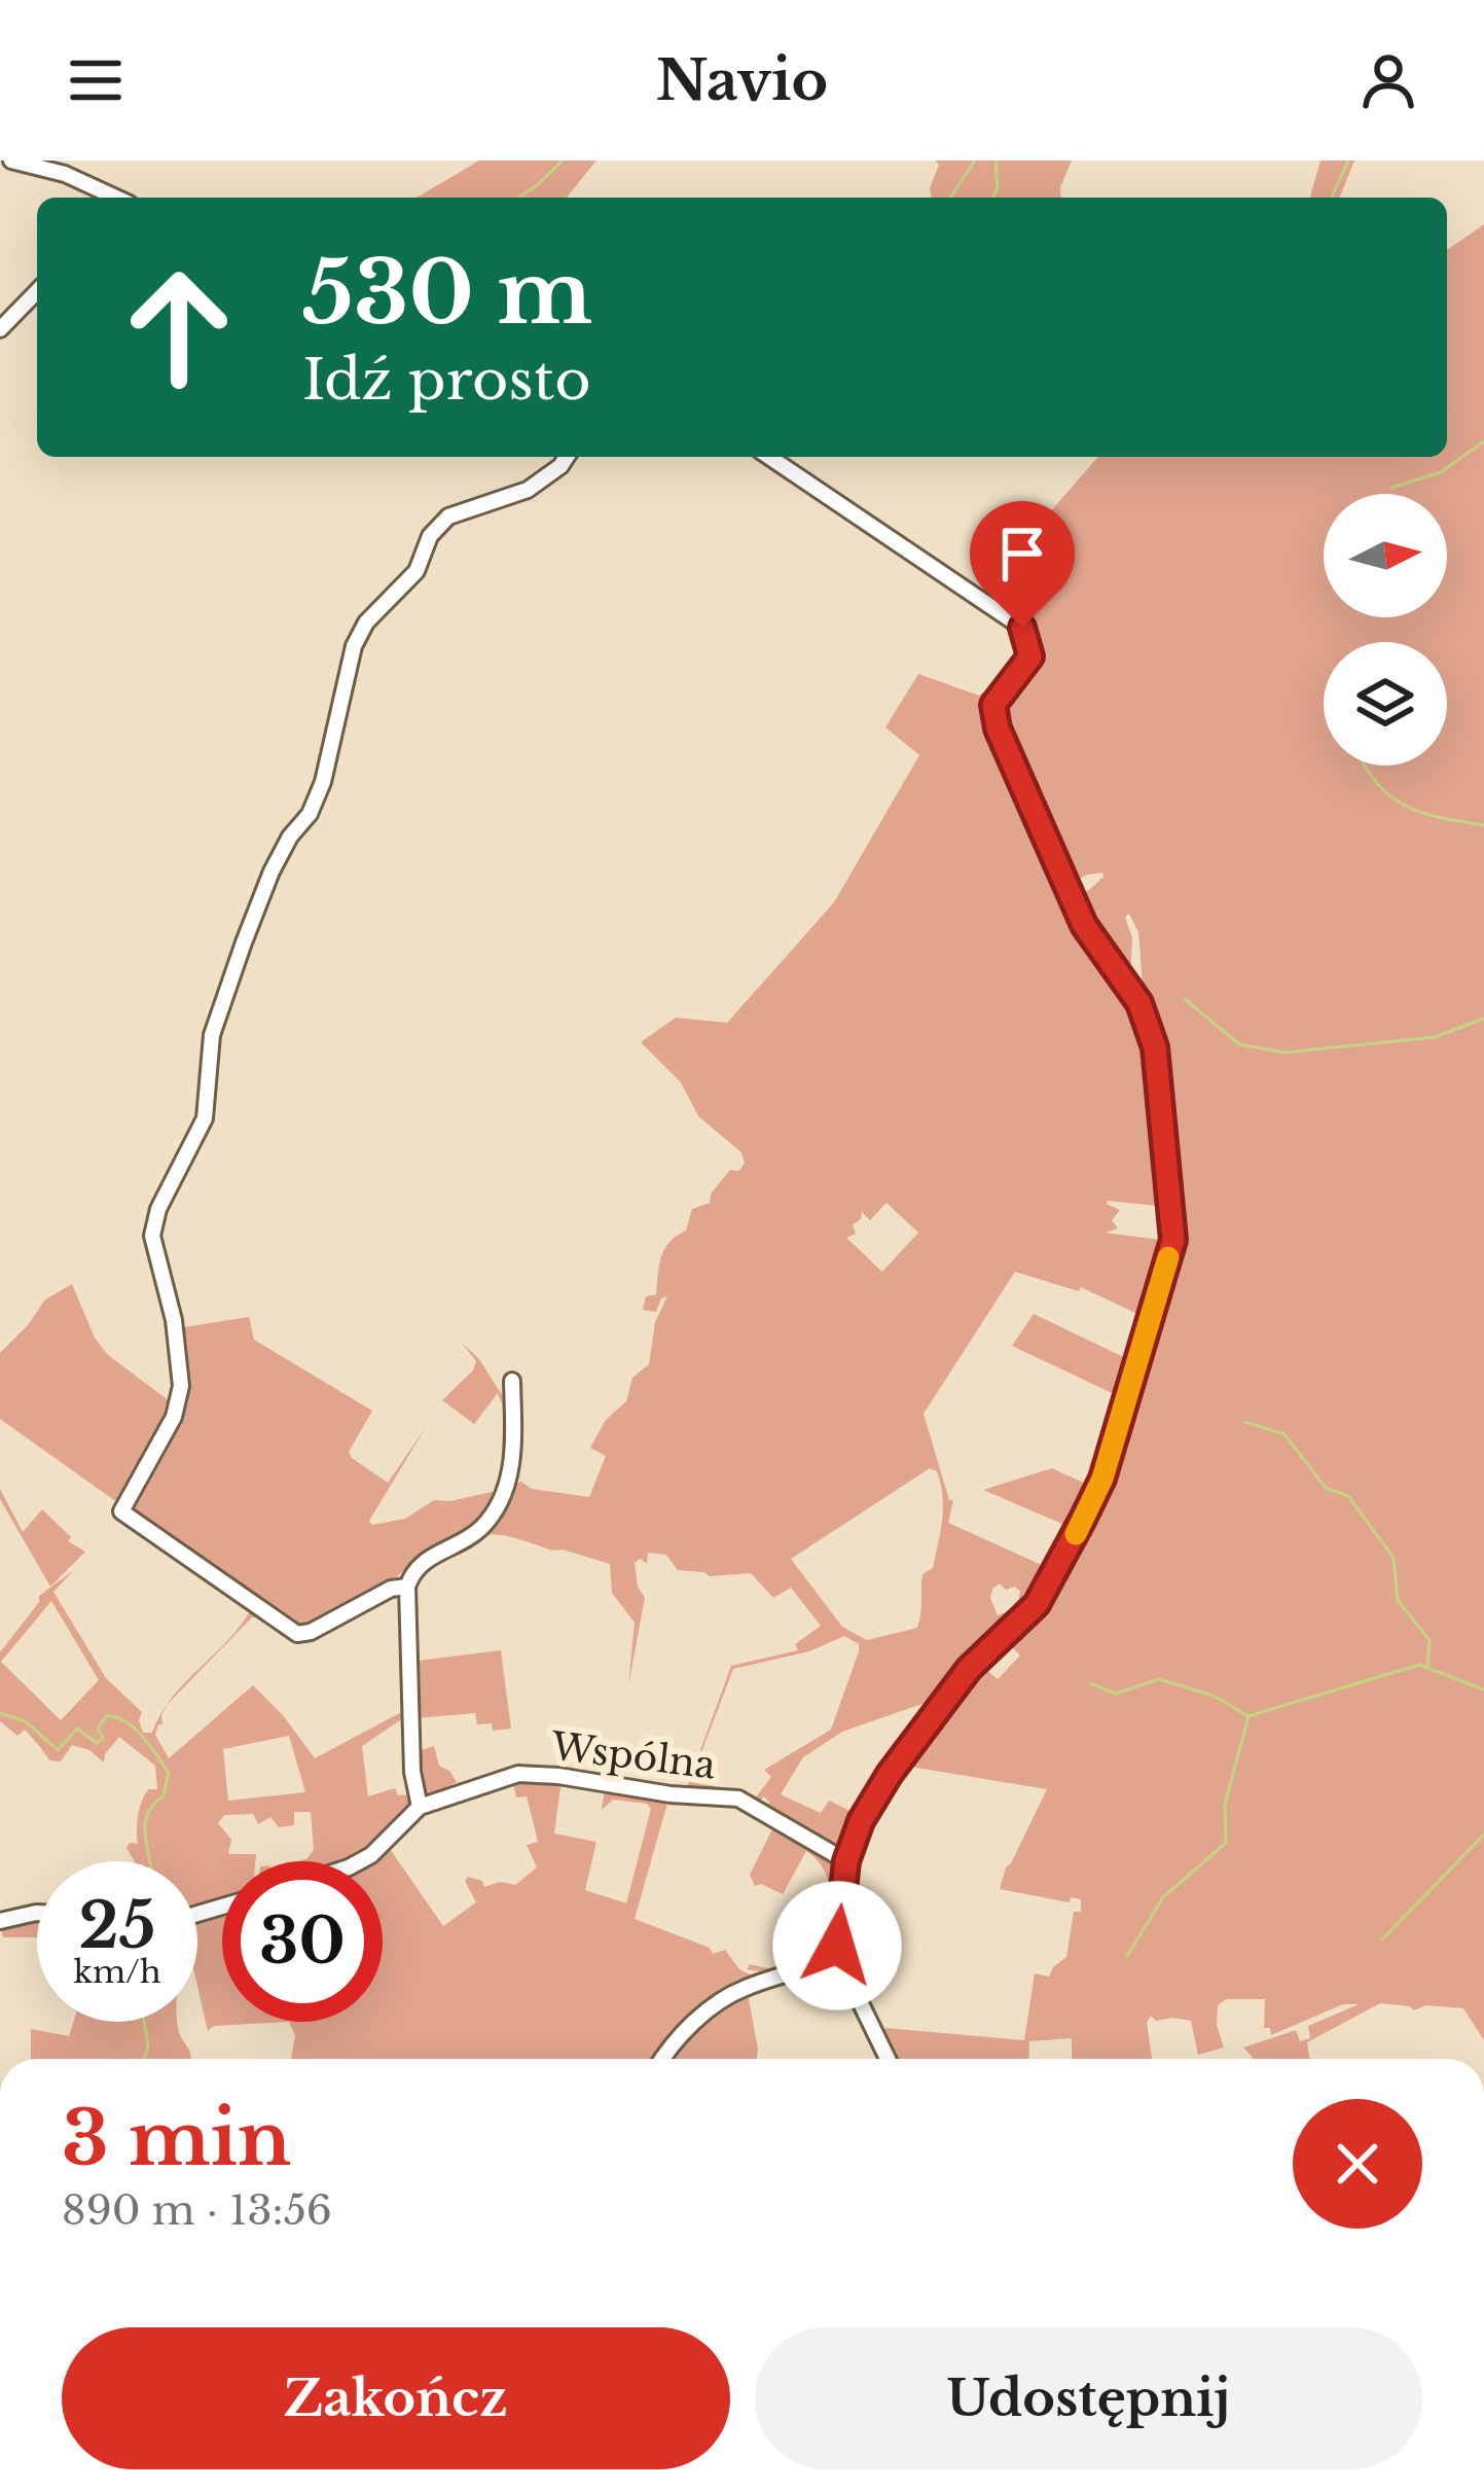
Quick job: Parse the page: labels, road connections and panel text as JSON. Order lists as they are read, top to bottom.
{
  "streets": {
    "street": ["Wspólna"]
  },
  "north": "right",
  "page": {
    "header": "Navio",
    "turn": ["530 m", "Idź prosto"],
    "speed": "25 km/h",
    "limit": "30",
    "heading": ["3 min", "890 m · 13:56"],
    "buttons": ["Zakończ", "Udostępnij"]
  }
}
